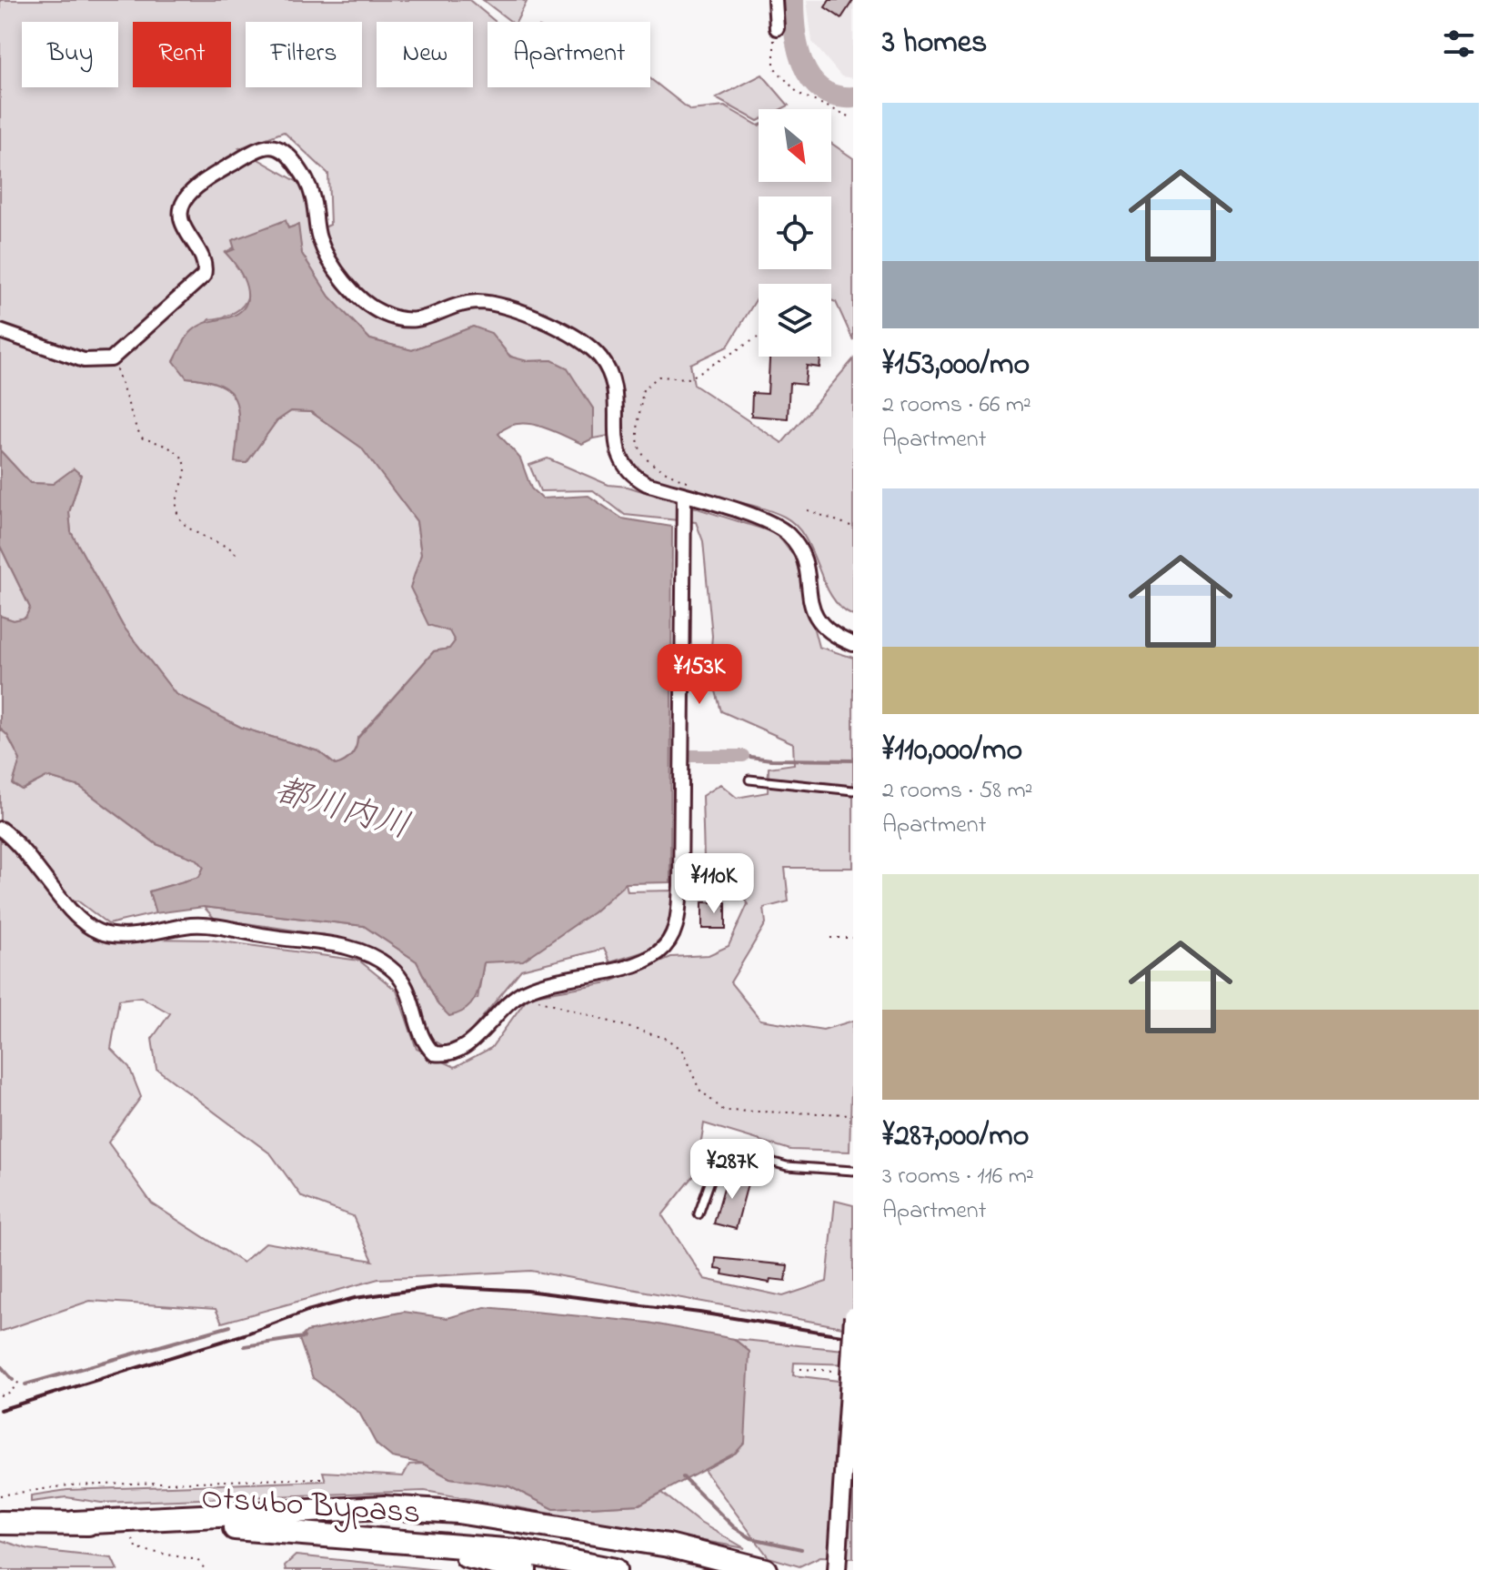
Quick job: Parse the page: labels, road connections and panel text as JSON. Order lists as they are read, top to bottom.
{
  "streets": {
    "highway": ["Otsubo Bypass"]
  },
  "water": ["都川内川"],
  "north": "bottom right",
  "page": {
    "heading": "3 homes",
    "chip": [
      "Buy",
      "Rent",
      "Filters",
      "New",
      "Apartment"
    ],
    "list": [
      {
        "name": "¥153,000/mo",
        "note": "2 rooms · 66 m² · Apartment"
      },
      {
        "name": "¥110,000/mo",
        "note": "2 rooms · 58 m² · Apartment"
      },
      {
        "name": "¥287,000/mo",
        "note": "3 rooms · 116 m² · Apartment"
      }
    ],
    "price": ["¥153K", "¥110K", "¥287K"]
  }
}
